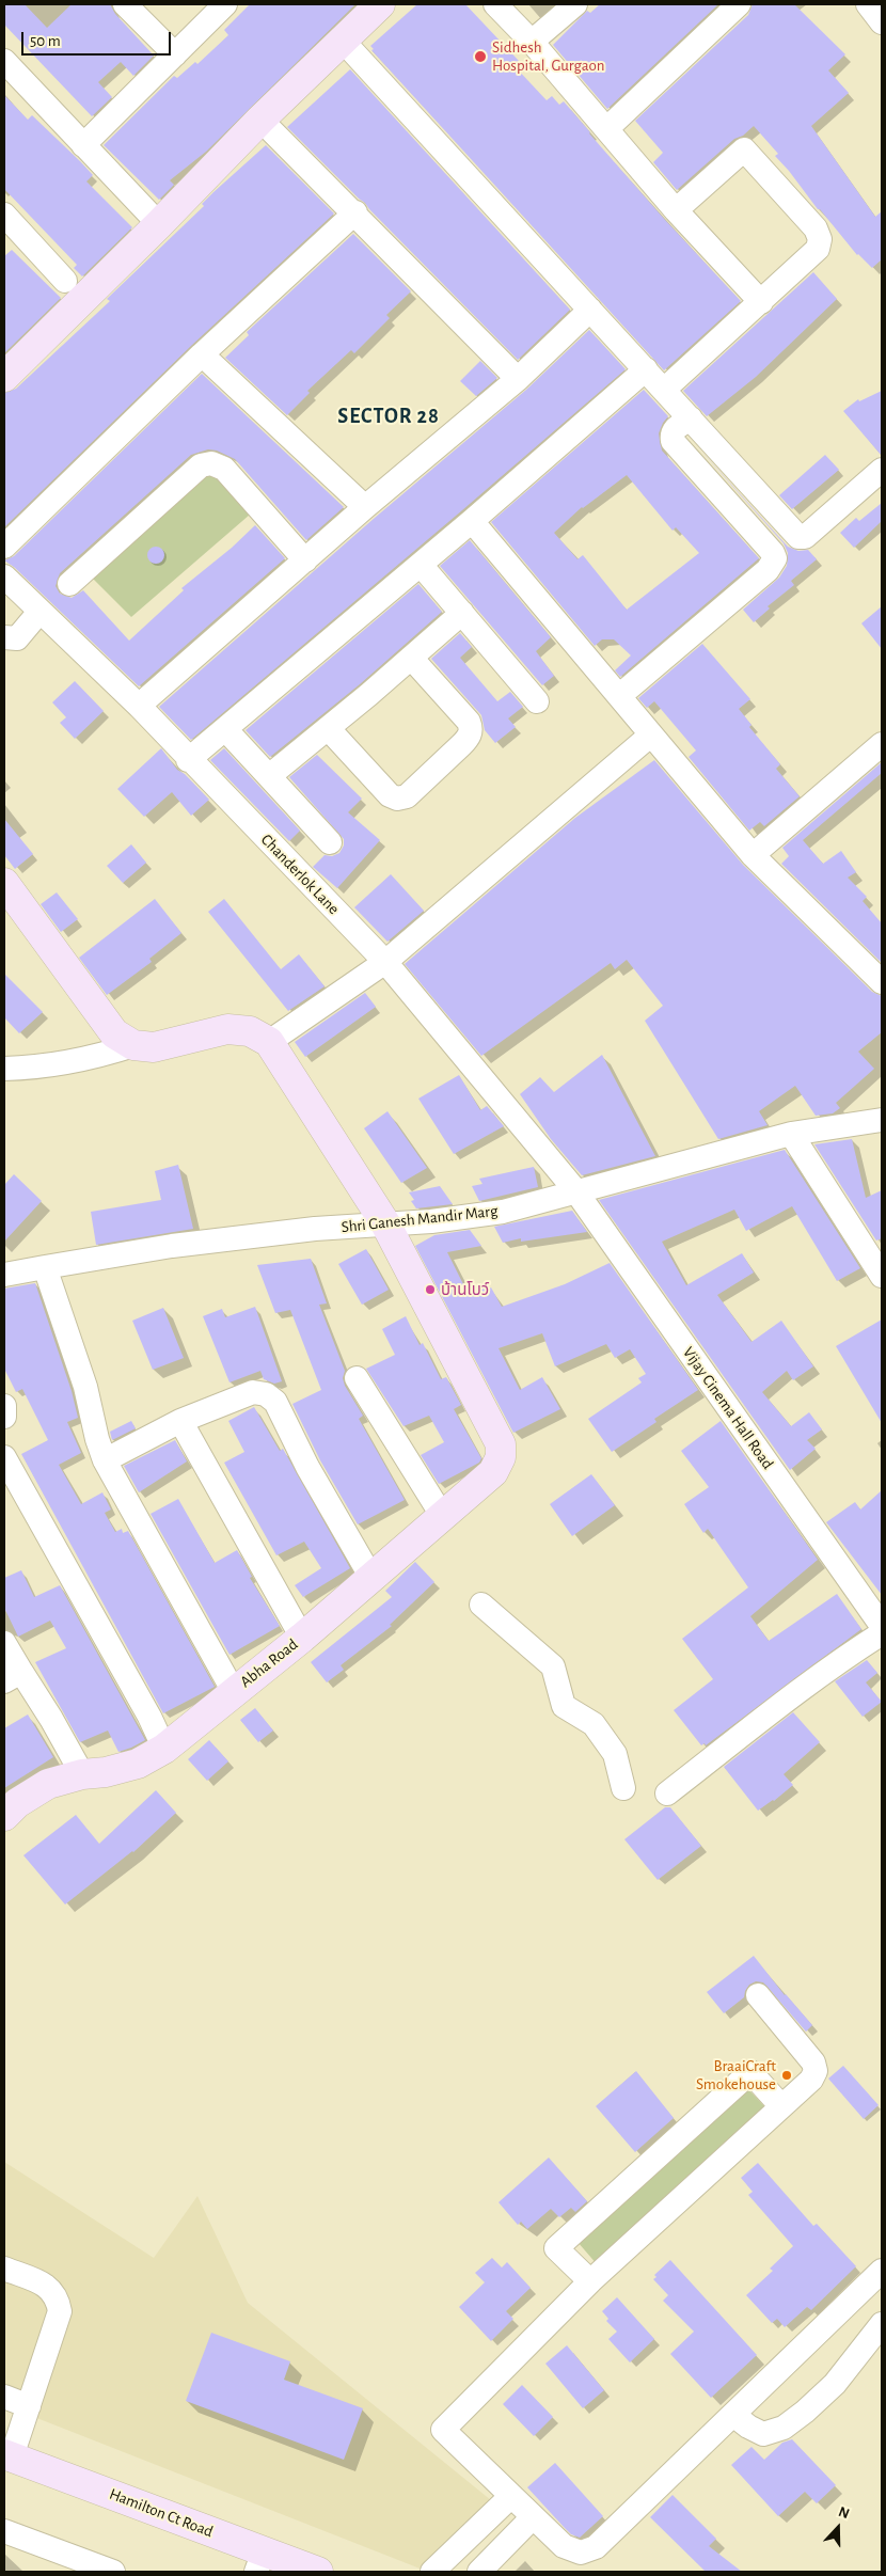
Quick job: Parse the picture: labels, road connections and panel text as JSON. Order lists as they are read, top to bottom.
{
  "streets": {
    "street": [
      "Chanderlok Lane",
      "Shri Ganesh Mandir Marg",
      "Vijay Cinema Hall Road",
      "Abha Road",
      "Hamilton Ct Road"
    ]
  },
  "crossings": [
    ["Chanderlok Lane", "Shri Ganesh Mandir Marg"],
    ["Chanderlok Lane", "Vijay Cinema Hall Road"],
    ["Shri Ganesh Mandir Marg", "Vijay Cinema Hall Road"],
    ["Shri Ganesh Mandir Marg", "Abha Road"]
  ],
  "districts": ["SECTOR 28"],
  "places": ["Sidhesh Hospital, Gurgaon", "บ้านโบว์", "BraaiCraft Smokehouse"],
  "scale_bar": "50 m",
  "north": "top"
}
